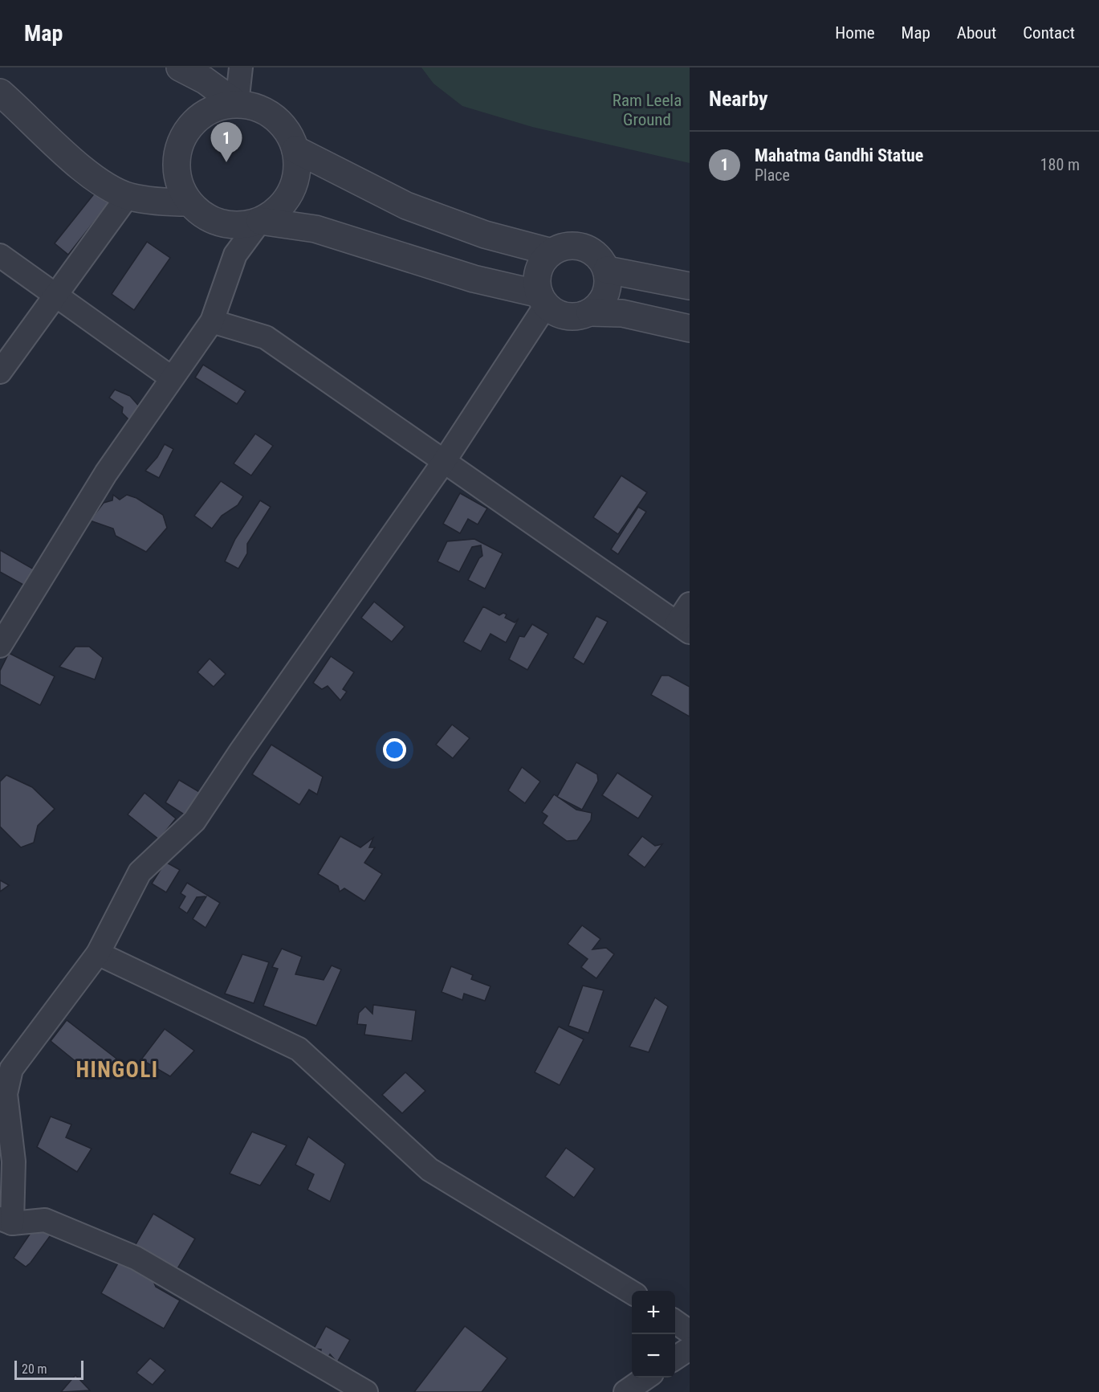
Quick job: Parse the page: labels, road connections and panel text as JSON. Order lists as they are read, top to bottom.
{
  "districts": ["HINGOLI"],
  "parks": ["Ram Leela Ground"],
  "scale_bar": "20 m",
  "page": {
    "header": "Map",
    "nav": [
      "Home",
      "Map",
      "About",
      "Contact"
    ],
    "heading": "Nearby",
    "pins": "1",
    "list": [
      {
        "mark": "1",
        "name": "Mahatma Gandhi Statue",
        "note": "Place",
        "value": "180 m"
      }
    ],
    "map_buttons": ["+", "−"],
    "scale": "20 m"
  }
}
